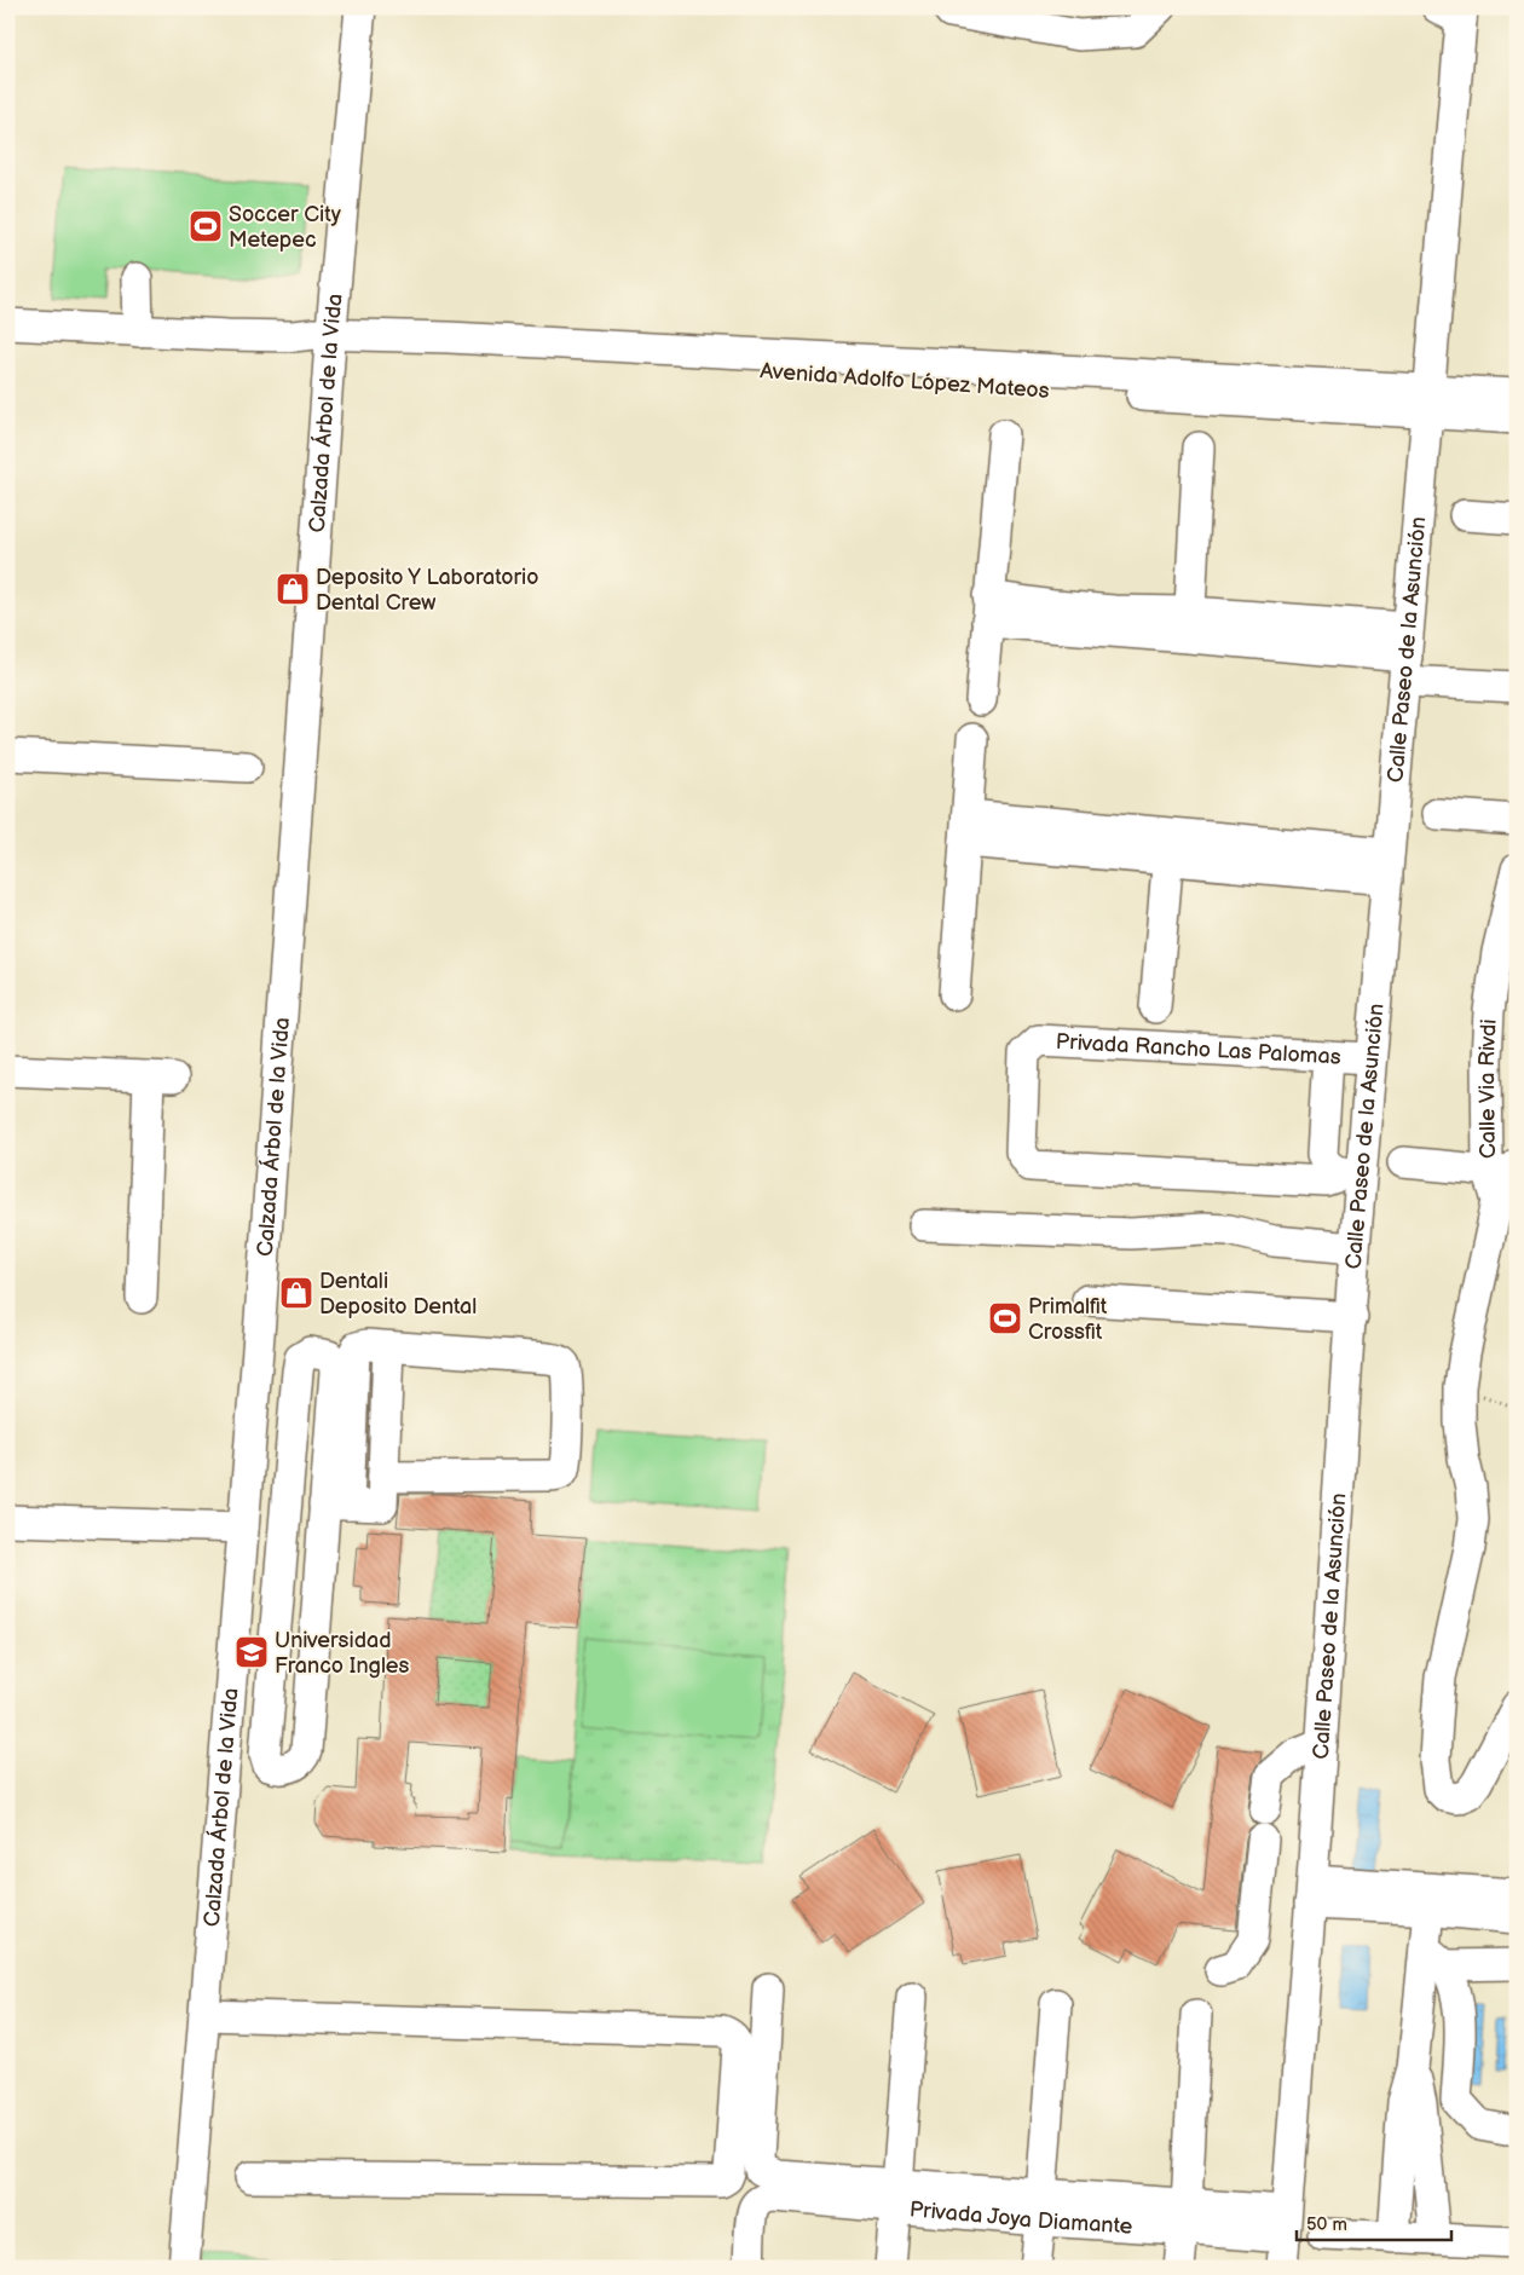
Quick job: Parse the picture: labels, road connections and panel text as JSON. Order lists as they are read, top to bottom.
{
  "streets": {
    "street": [
      "Avenida Adolfo López Mateos",
      "Calzada Árbol de la Vida",
      "Calle Paseo de la Asunción",
      "Privada Rancho Las Palomas",
      "Calle Via Rivdi",
      "Privada Joya Diamante"
    ]
  },
  "crossings": [
    ["Avenida Adolfo López Mateos", "Calzada Árbol de la Vida"],
    ["Avenida Adolfo López Mateos", "Calle Paseo de la Asunción"],
    ["Calle Paseo de la Asunción", "Privada Rancho Las Palomas"],
    ["Calle Paseo de la Asunción", "Privada Joya Diamante"]
  ],
  "places": {
    "sports": ["Soccer City Metepec", "Primalfit Crossfit"],
    "shop": ["Deposito Y Laboratorio Dental Crew", "Dentali Deposito Dental"],
    "school or university": ["Universidad Franco Ingles"]
  },
  "scale_bar": "50 m"
}
